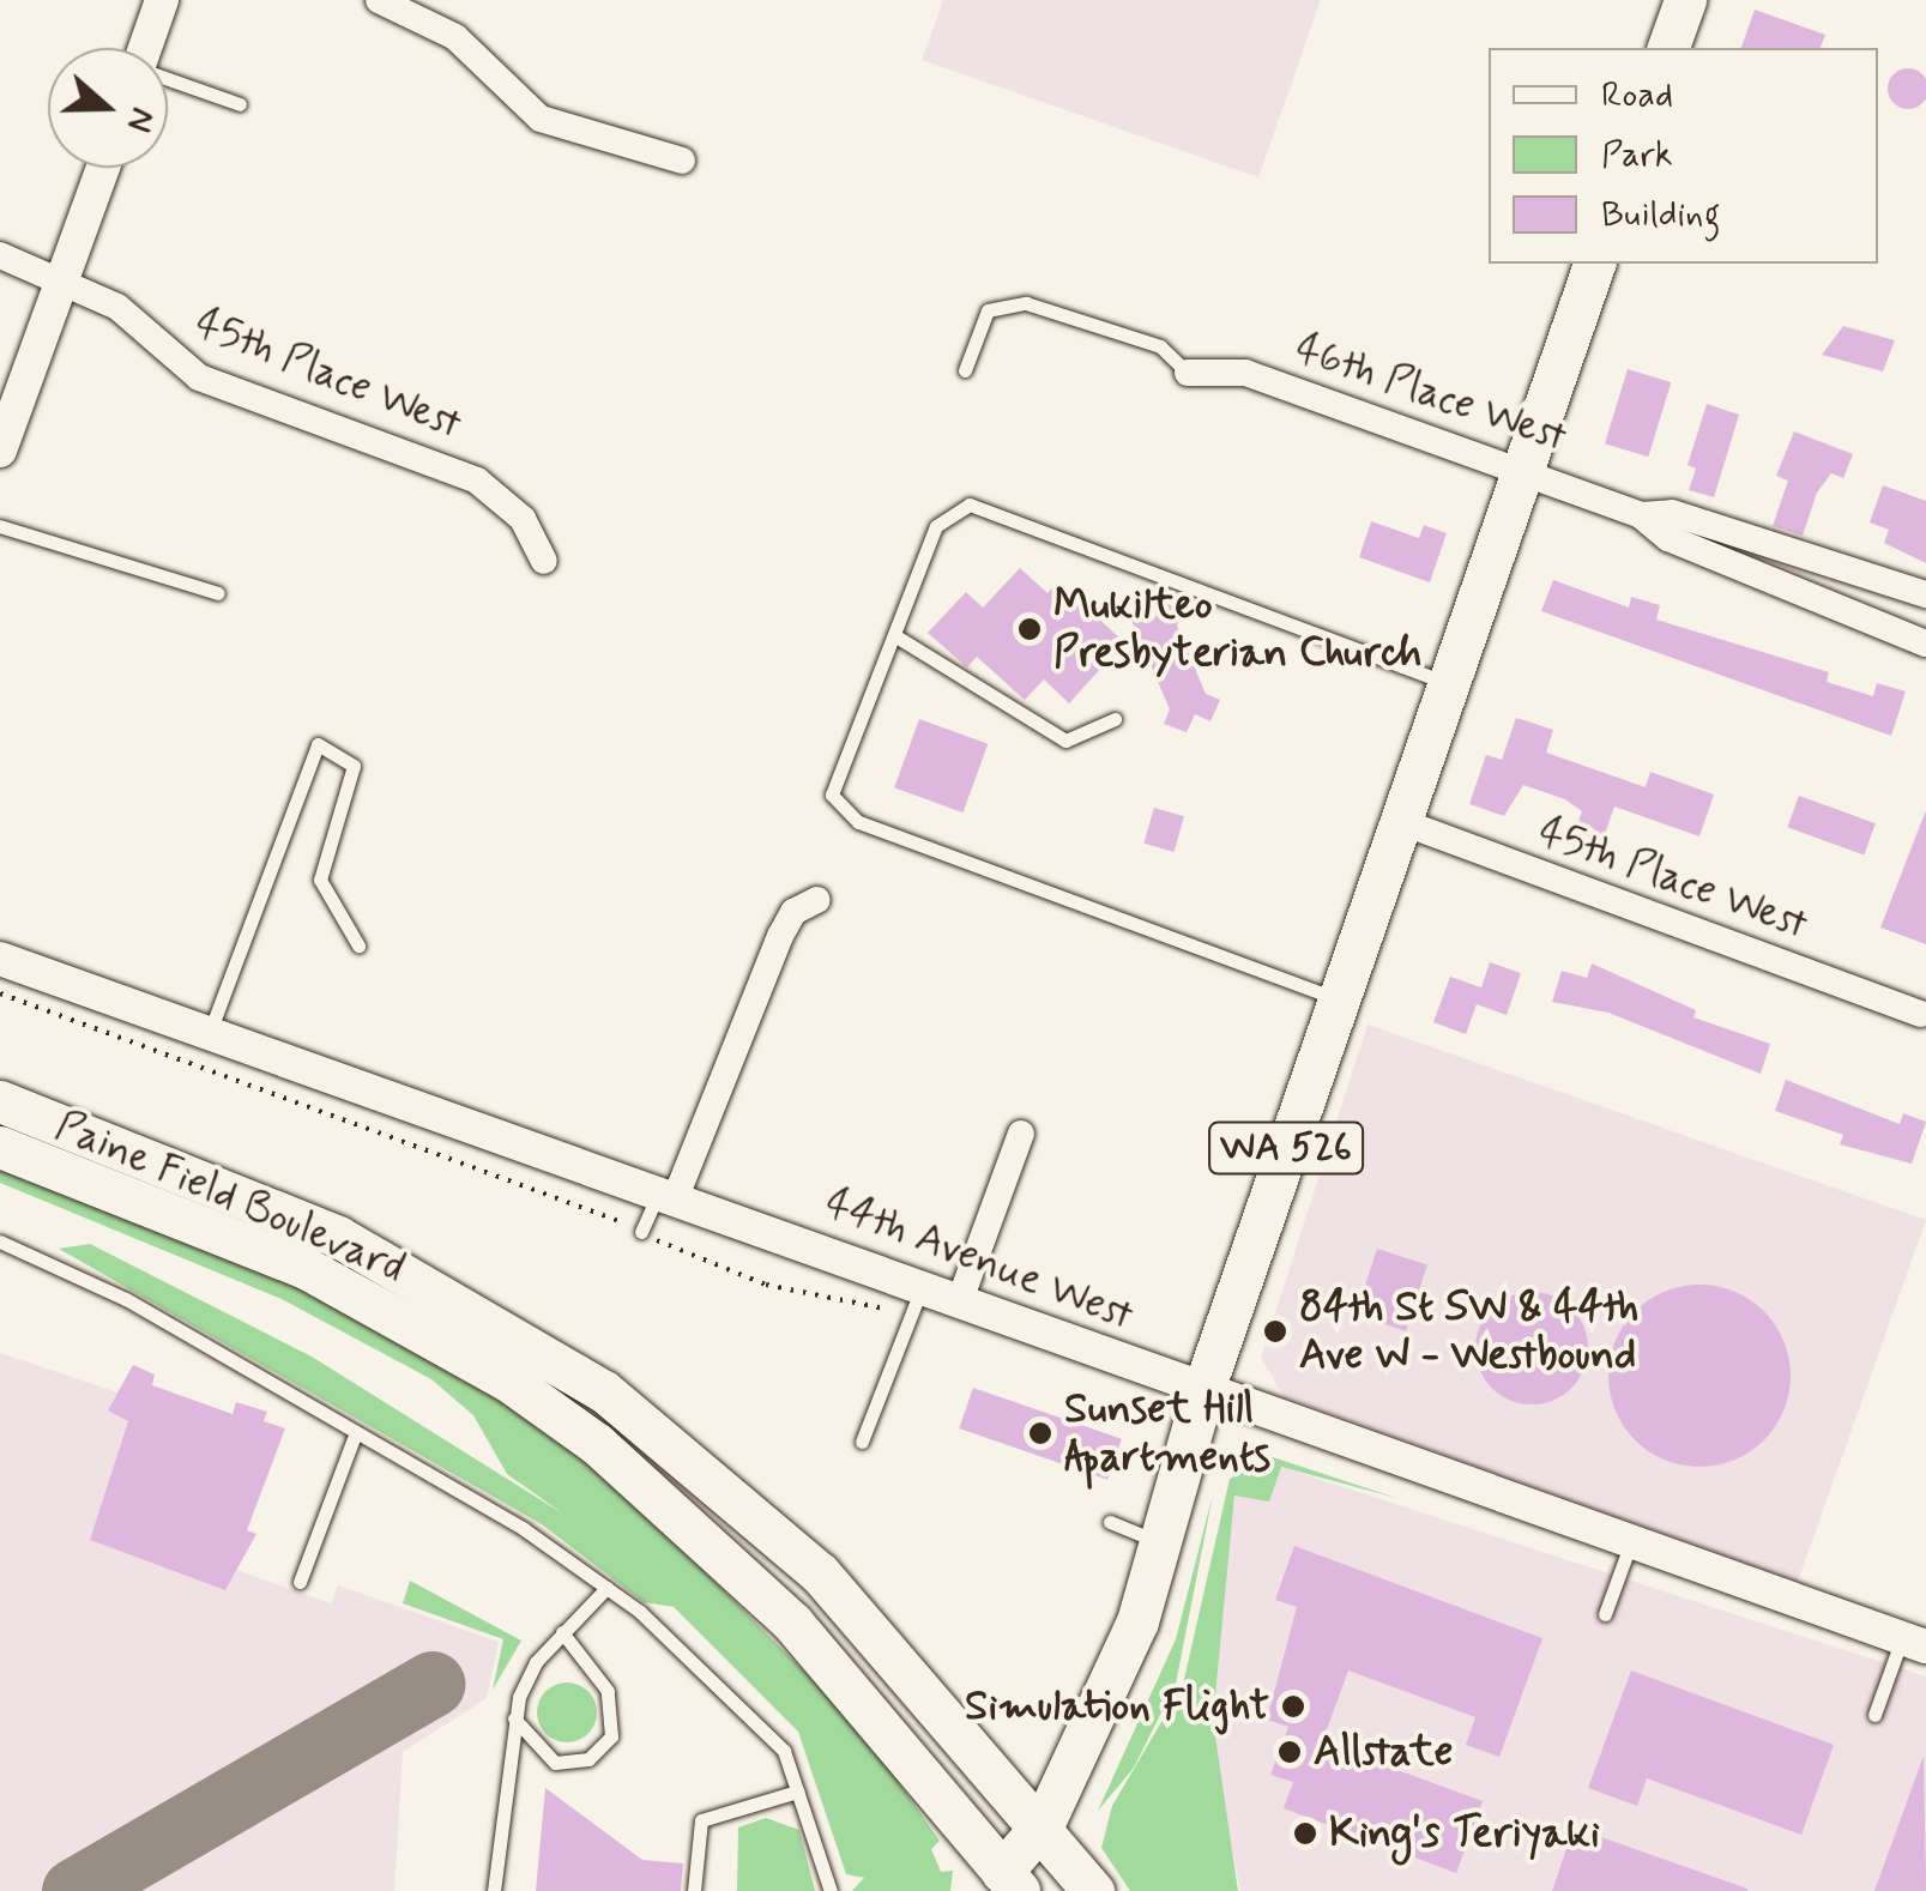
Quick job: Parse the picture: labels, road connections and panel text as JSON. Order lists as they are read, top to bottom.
{
  "streets": {
    "main road": ["WA 526", "Paine Field Boulevard"],
    "street": ["45th Place West", "46th Place West", "44th Avenue West"]
  },
  "crossings": [
    ["45th Place West", "WA 526"],
    ["46th Place West", "WA 526"],
    ["WA 526", "Paine Field Boulevard"],
    ["WA 526", "44th Avenue West"]
  ],
  "places": [
    "Mukilteo Presbyterian Church",
    "84th St SW & 44th Ave W - Westbound",
    "Sunset Hill Apartments",
    "Simulation Flight",
    "Allstate",
    "King's Teriyaki"
  ],
  "legend": ["Road", "Park", "Building"],
  "north": "right"
}
